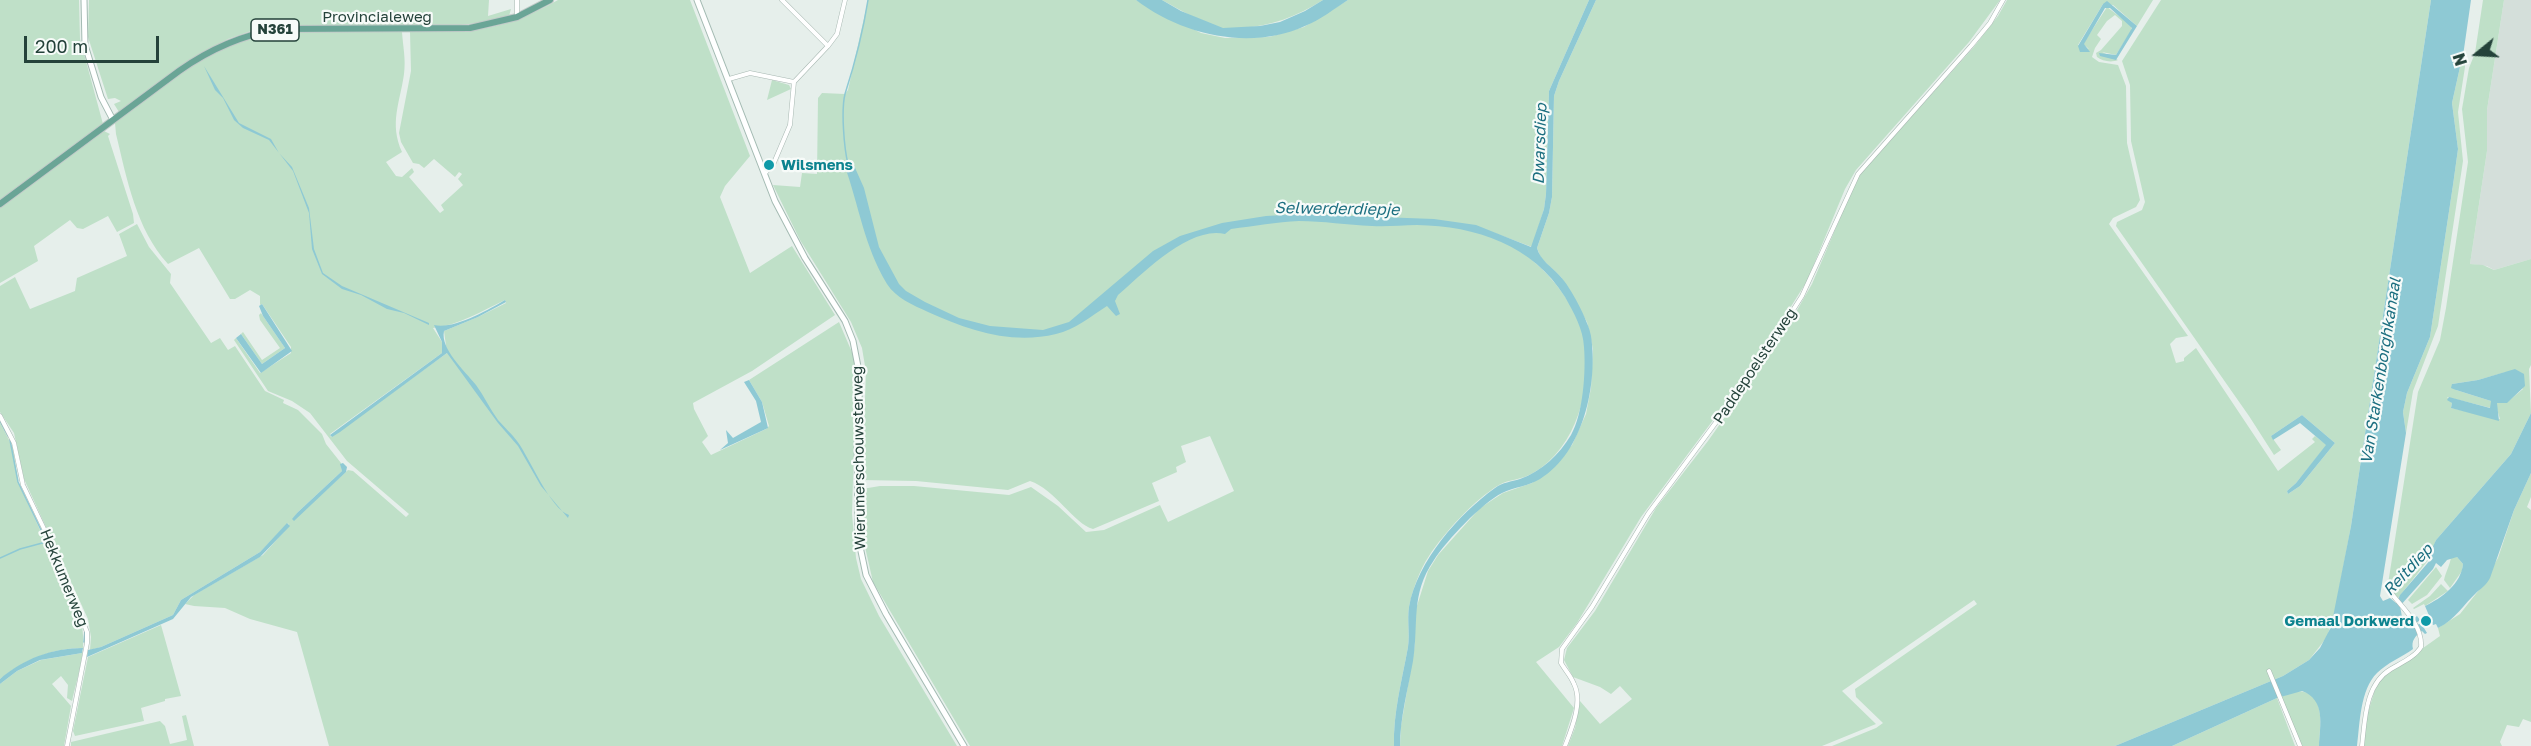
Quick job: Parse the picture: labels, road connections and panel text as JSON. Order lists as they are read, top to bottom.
{
  "streets": {
    "main road": ["Provincialeweg", "N361"],
    "street": ["Paddepoelsterweg", "Wierumerschouwsterweg", "Hekkumerweg"]
  },
  "water": [
    "Dwarsdiep",
    "Selwerderdiepje",
    "Van Starkenborghkanaal",
    "Reitdiep"
  ],
  "places": ["Wilsmens", "Gemaal Dorkwerd"],
  "scale_bar": "200 m",
  "north": "left"
}
